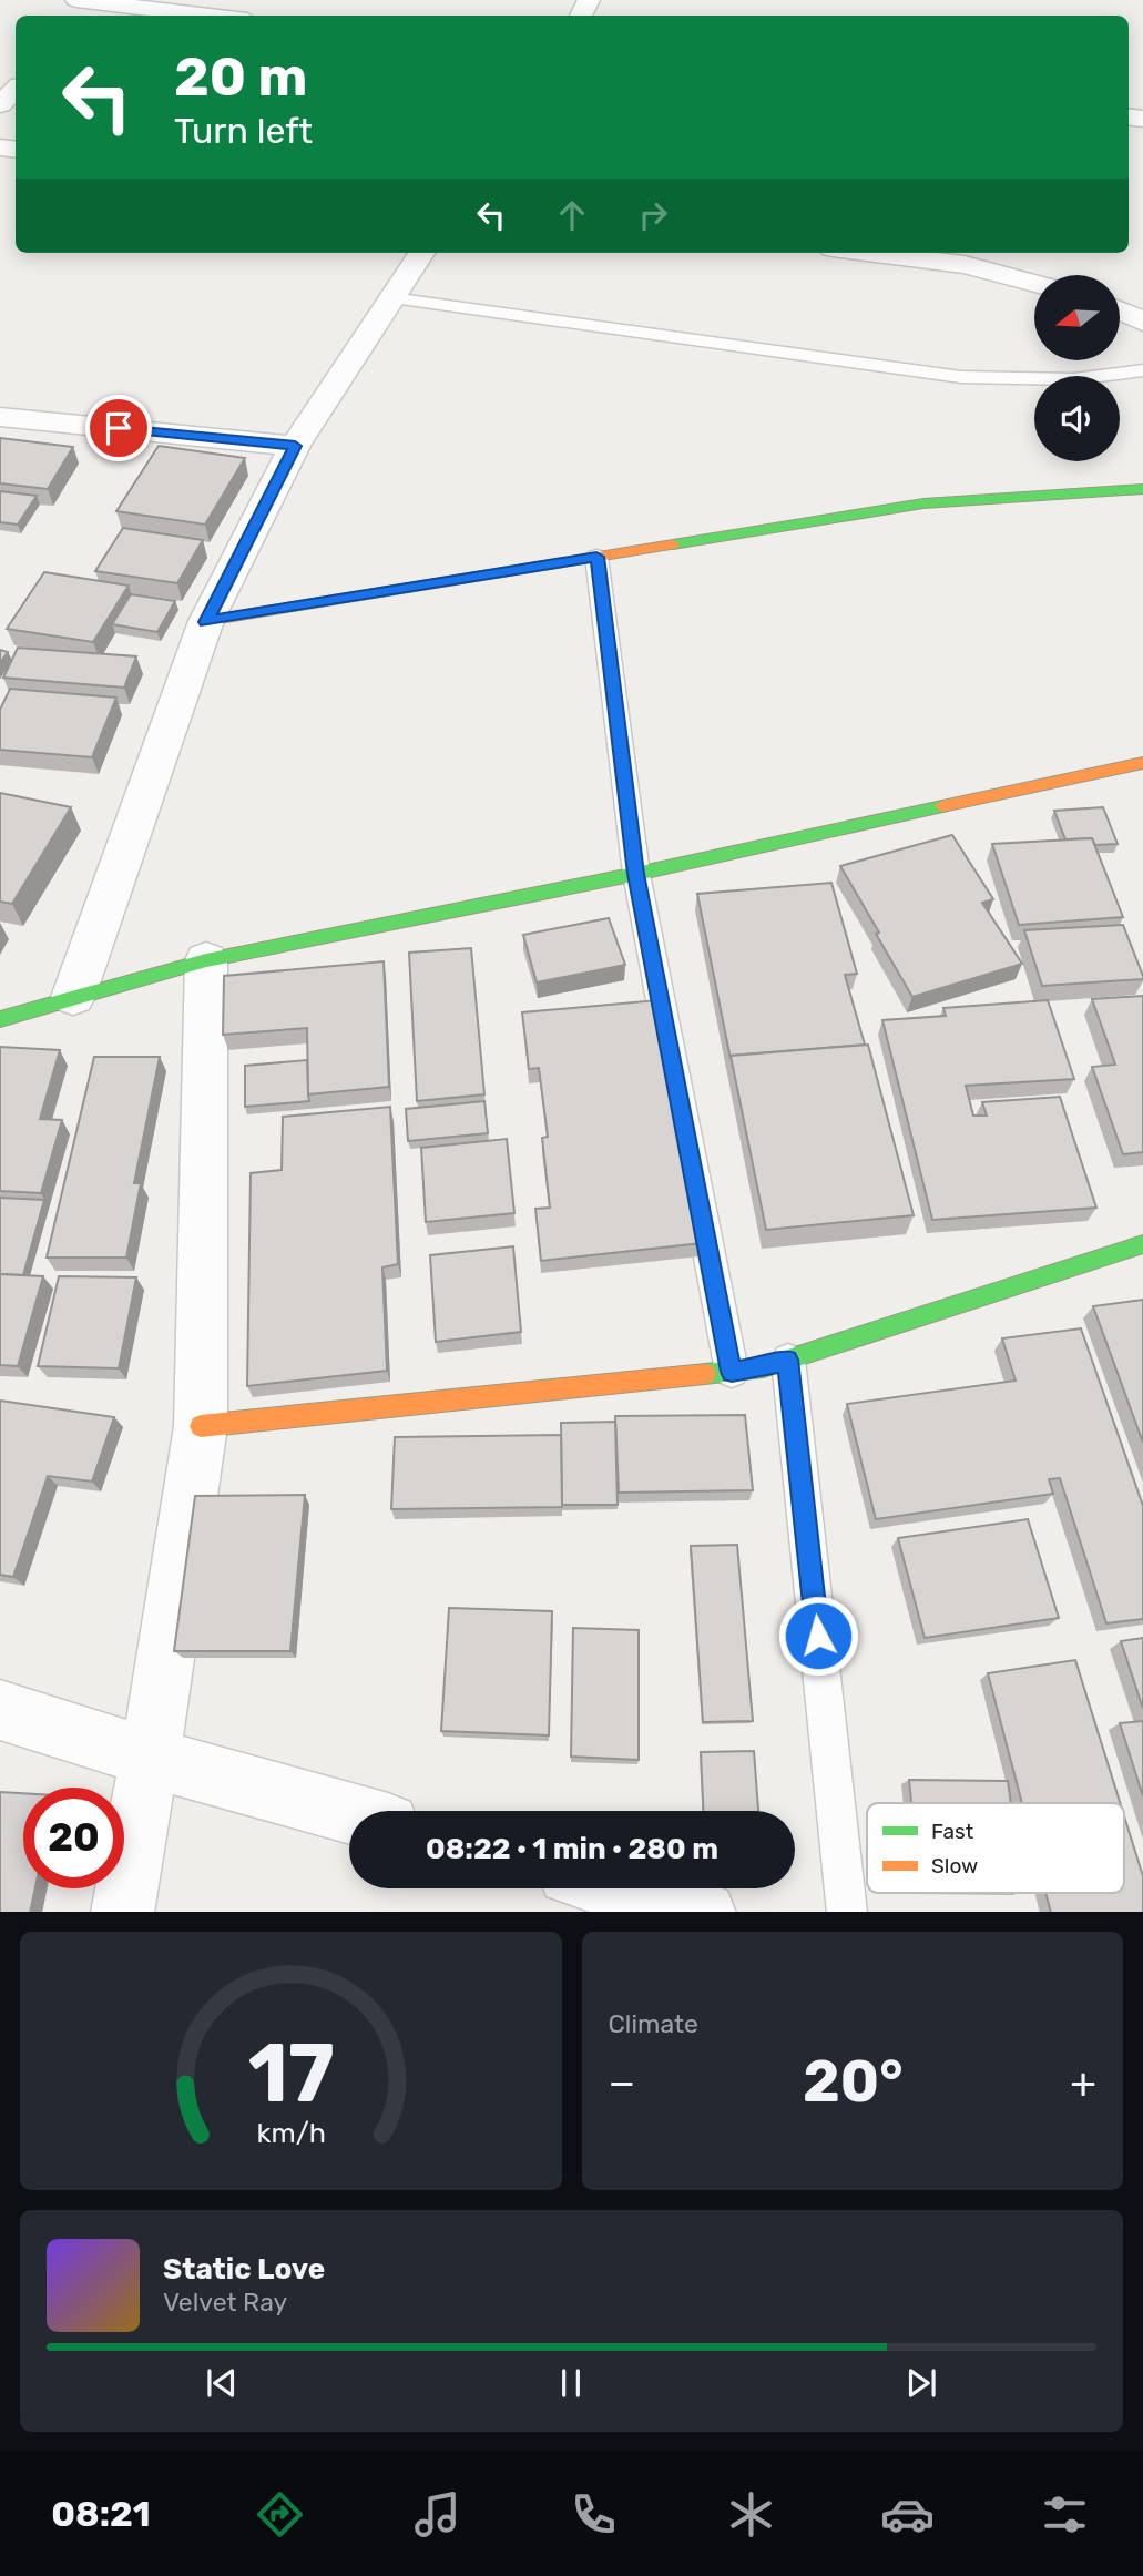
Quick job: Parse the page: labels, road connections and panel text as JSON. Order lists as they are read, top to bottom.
{
  "legend": ["Fast", "Slow"],
  "north": "left",
  "page": {
    "turn": ["20 m", "Turn left"],
    "limit": "20",
    "trip": "08:22 · 1 min · 280 m",
    "tile": "Climate",
    "heat": ["−", "20°", "+"],
    "song": ["Static Love", "Velvet Ray"],
    "tabs": "08:21",
    "gauge": ["17", "km/h"]
  }
}
